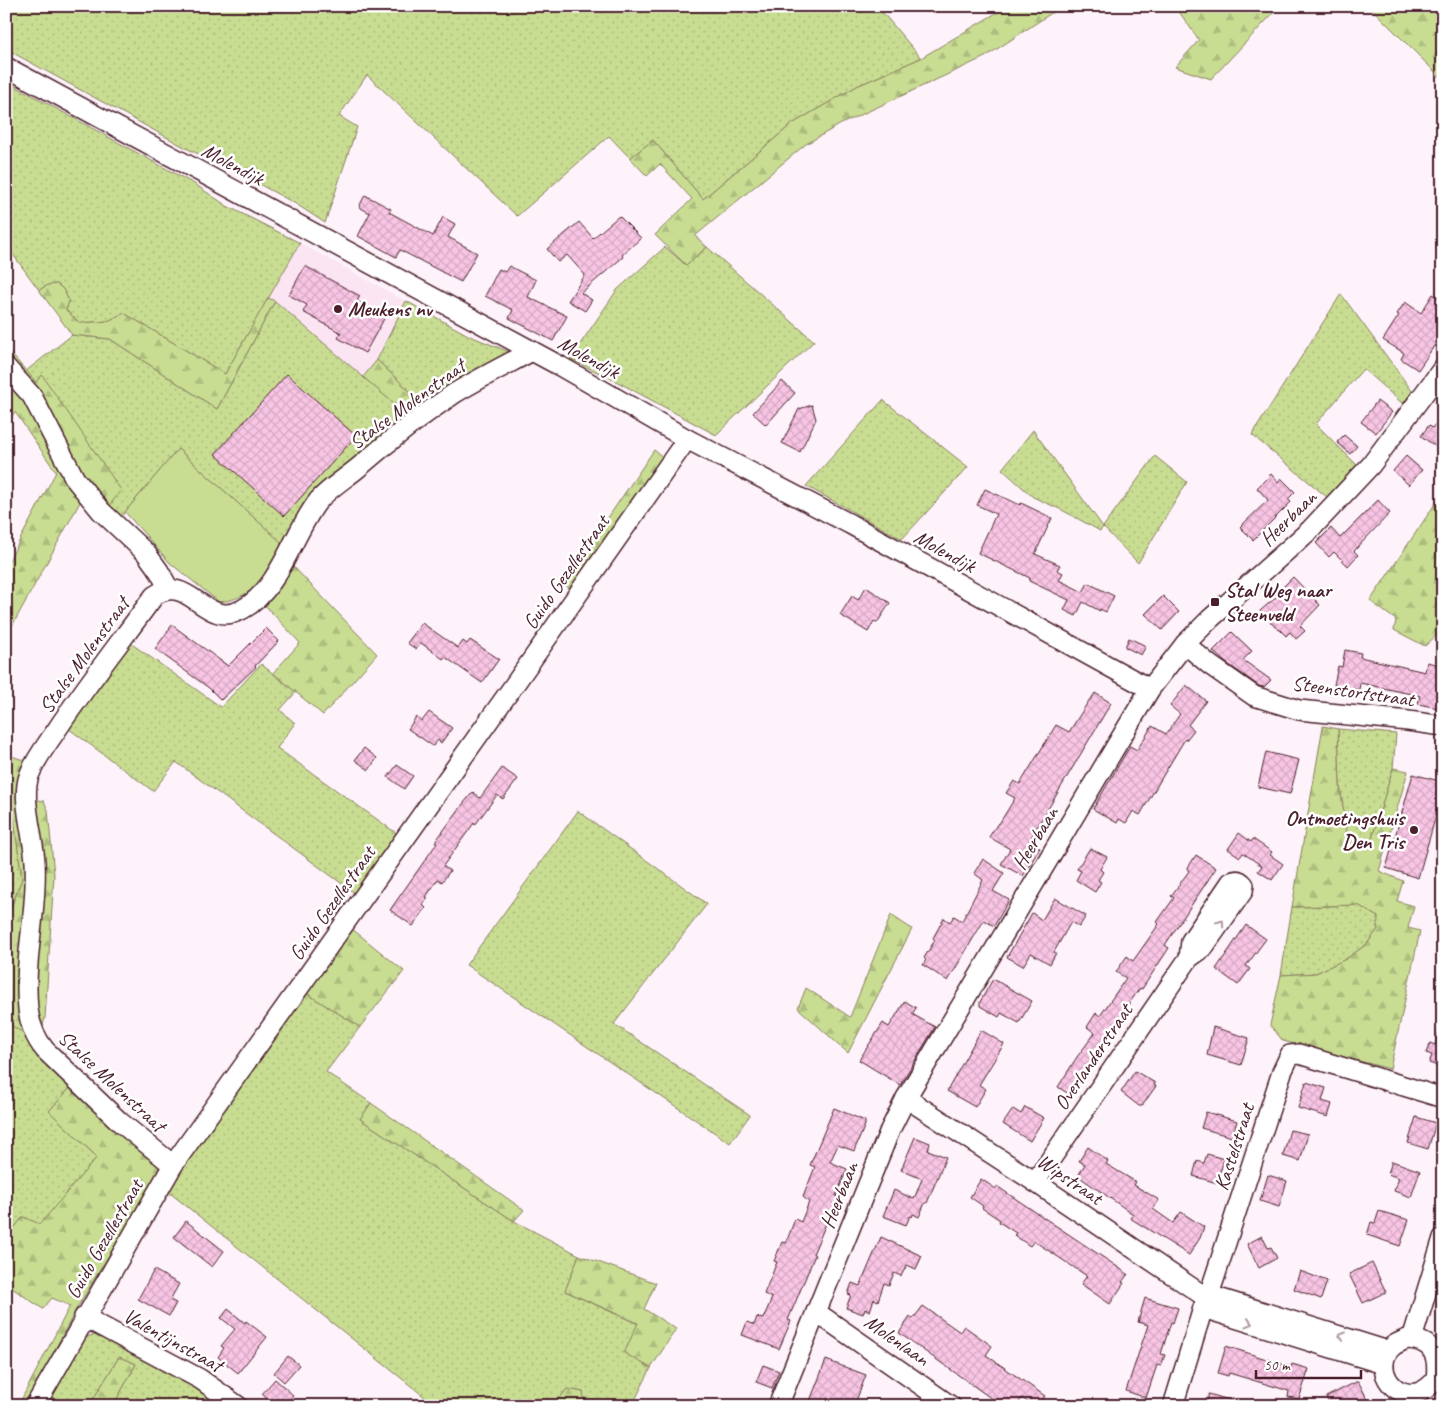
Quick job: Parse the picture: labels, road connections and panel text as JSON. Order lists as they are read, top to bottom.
{
  "streets": {
    "street": [
      "Molendijk",
      "Stalse Molenstraat",
      "Heerbaan",
      "Guido Gezellestraat",
      "Steenstortstraat",
      "Overlanderstraat",
      "Kastelstraat",
      "Wipstraat",
      "Valentijnstraat",
      "Molenlaan"
    ]
  },
  "crossings": [
    ["Molendijk", "Stalse Molenstraat"],
    ["Molendijk", "Heerbaan"],
    ["Molendijk", "Guido Gezellestraat"],
    ["Stalse Molenstraat", "Guido Gezellestraat"],
    ["Heerbaan", "Steenstortstraat"],
    ["Heerbaan", "Wipstraat"],
    ["Heerbaan", "Molenlaan"],
    ["Guido Gezellestraat", "Valentijnstraat"],
    ["Overlanderstraat", "Wipstraat"],
    ["Kastelstraat", "Wipstraat"]
  ],
  "places": {
    "other": ["Meukens nv", "Ontmoetingshuis Den Tris"],
    "transit": ["Stal Weg naar Steenveld"]
  },
  "scale_bar": "50 m"
}
